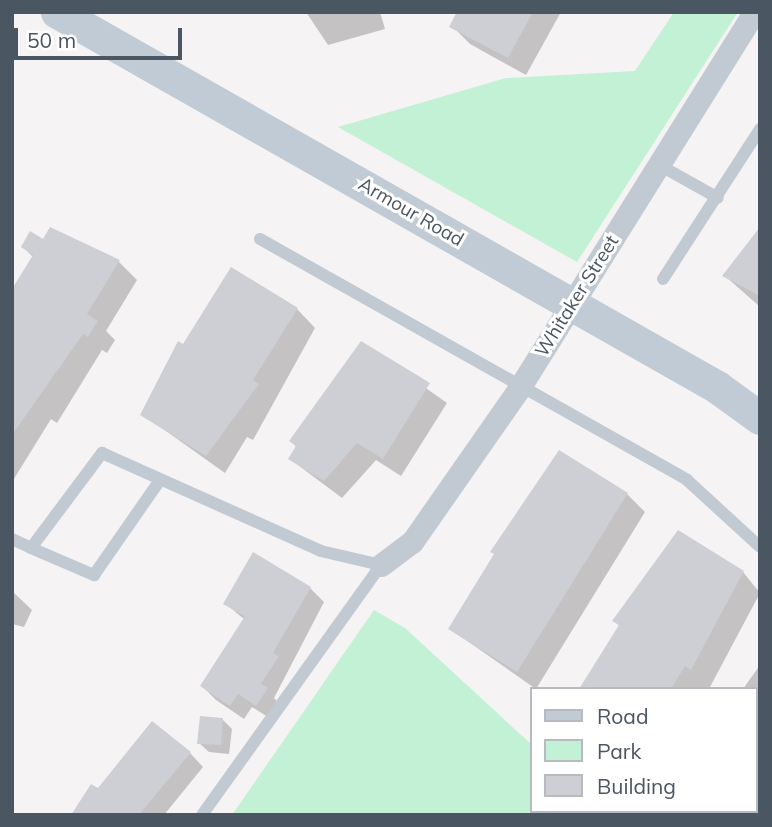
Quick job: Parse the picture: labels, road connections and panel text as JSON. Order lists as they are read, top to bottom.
{
  "streets": {
    "main road": ["Armour Road"],
    "street": ["Whitaker Street"]
  },
  "crossings": [
    ["Armour Road", "Whitaker Street"]
  ],
  "legend": ["Road", "Park", "Building"],
  "scale_bar": "50 m"
}
